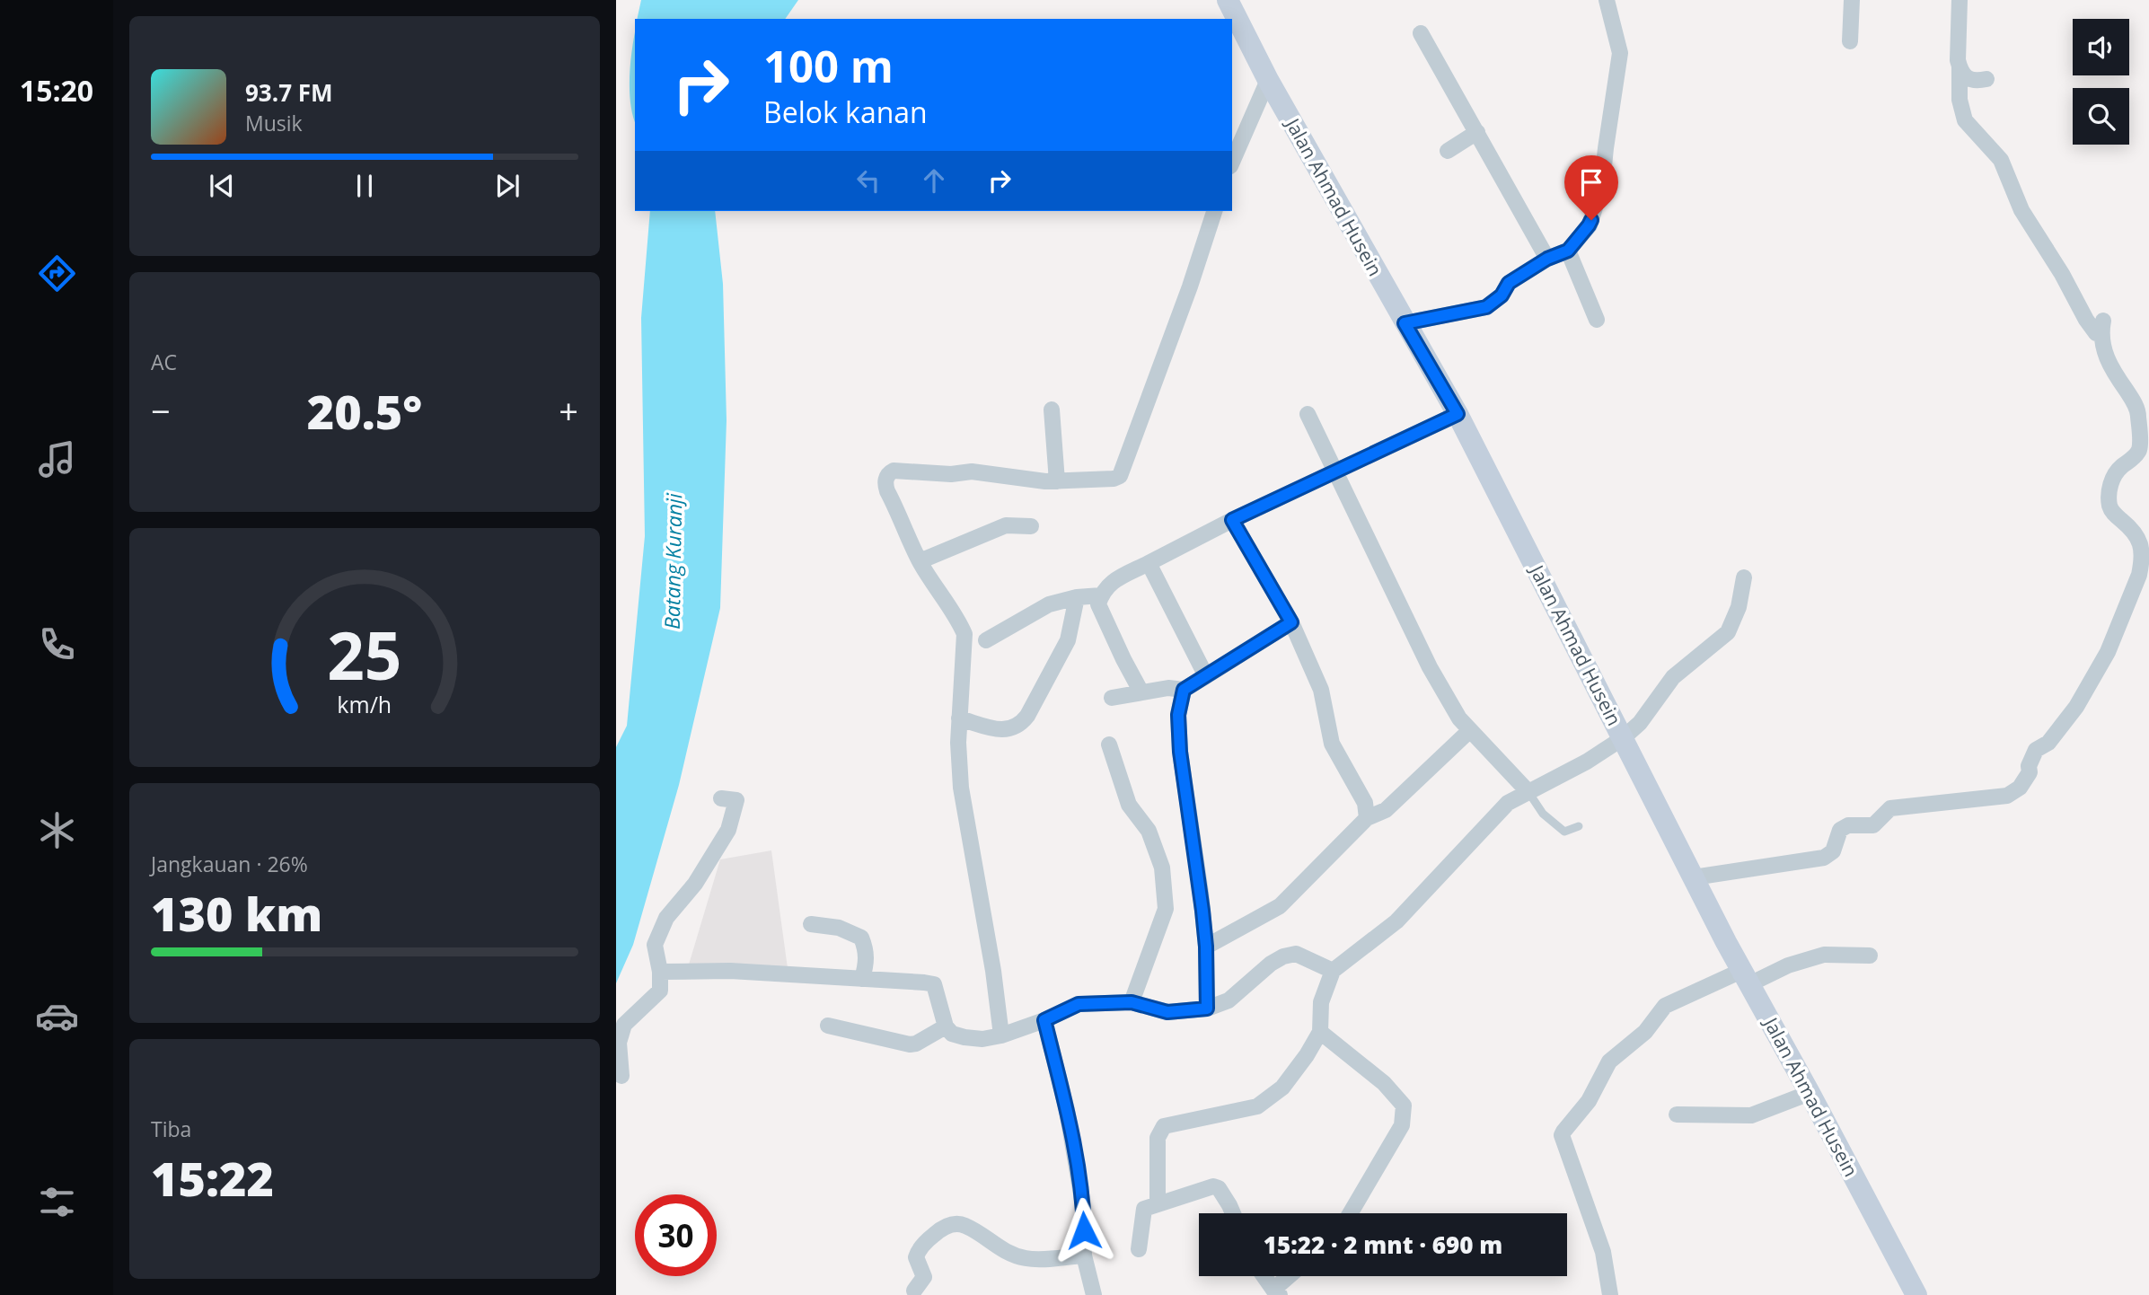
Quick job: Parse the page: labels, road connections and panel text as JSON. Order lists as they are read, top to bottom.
{
  "streets": {
    "main road": ["Jalan Ahmad Husein"]
  },
  "water": ["Batang Kuranji"],
  "page": {
    "tabs": "15:20",
    "turn": ["100 m", "Belok kanan"],
    "song": ["93.7 FM", "Musik"],
    "tile": [
      "AC",
      ["Jangkauan · 26%", "130 km"],
      ["Tiba", "15:22"]
    ],
    "heat": ["−", "20.5°", "+"],
    "limit": "30",
    "trip": "15:22 · 2 mnt · 690 m",
    "gauge": ["25", "km/h"]
  }
}
